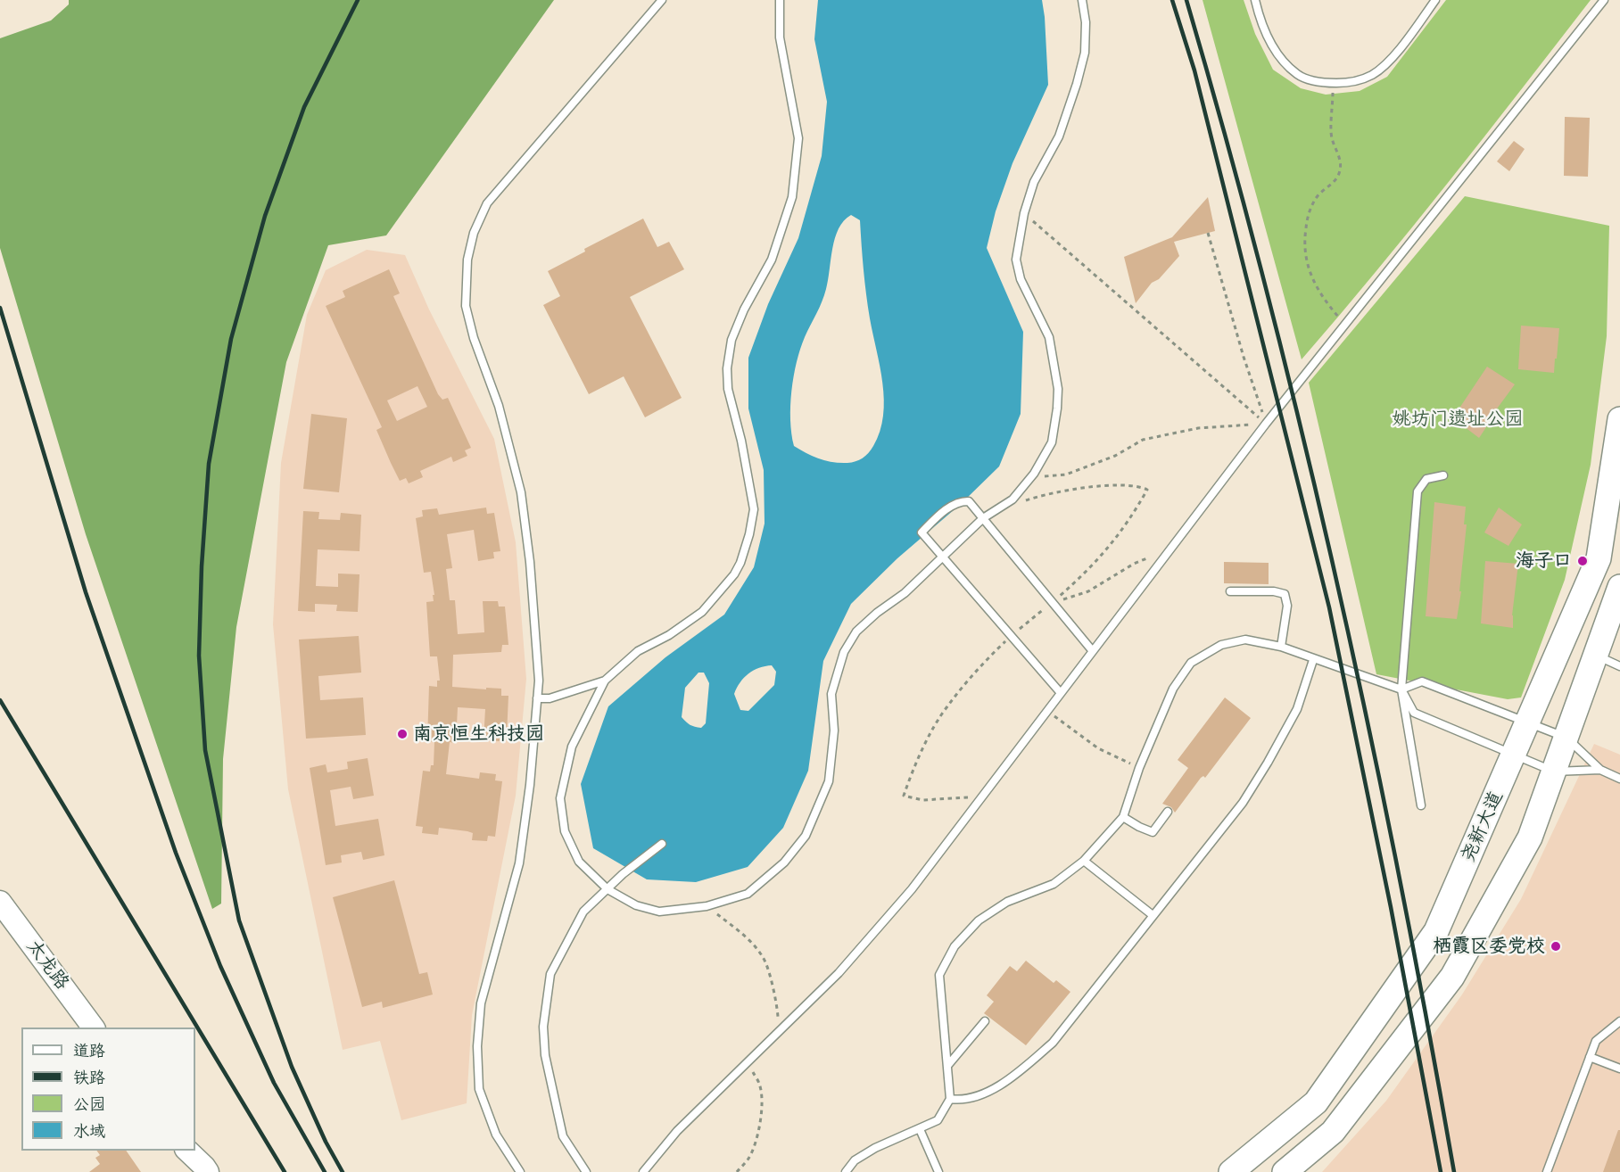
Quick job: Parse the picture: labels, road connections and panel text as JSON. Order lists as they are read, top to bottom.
{
  "streets": {
    "main road": ["尧新大道"],
    "street": ["太龙路"]
  },
  "parks": ["姚坊门遗址公园"],
  "places": ["海子口", "南京恒生科技园", "栖霞区委党校"],
  "legend": [
    "道路",
    "铁路",
    "公园",
    "水域"
  ]
}
